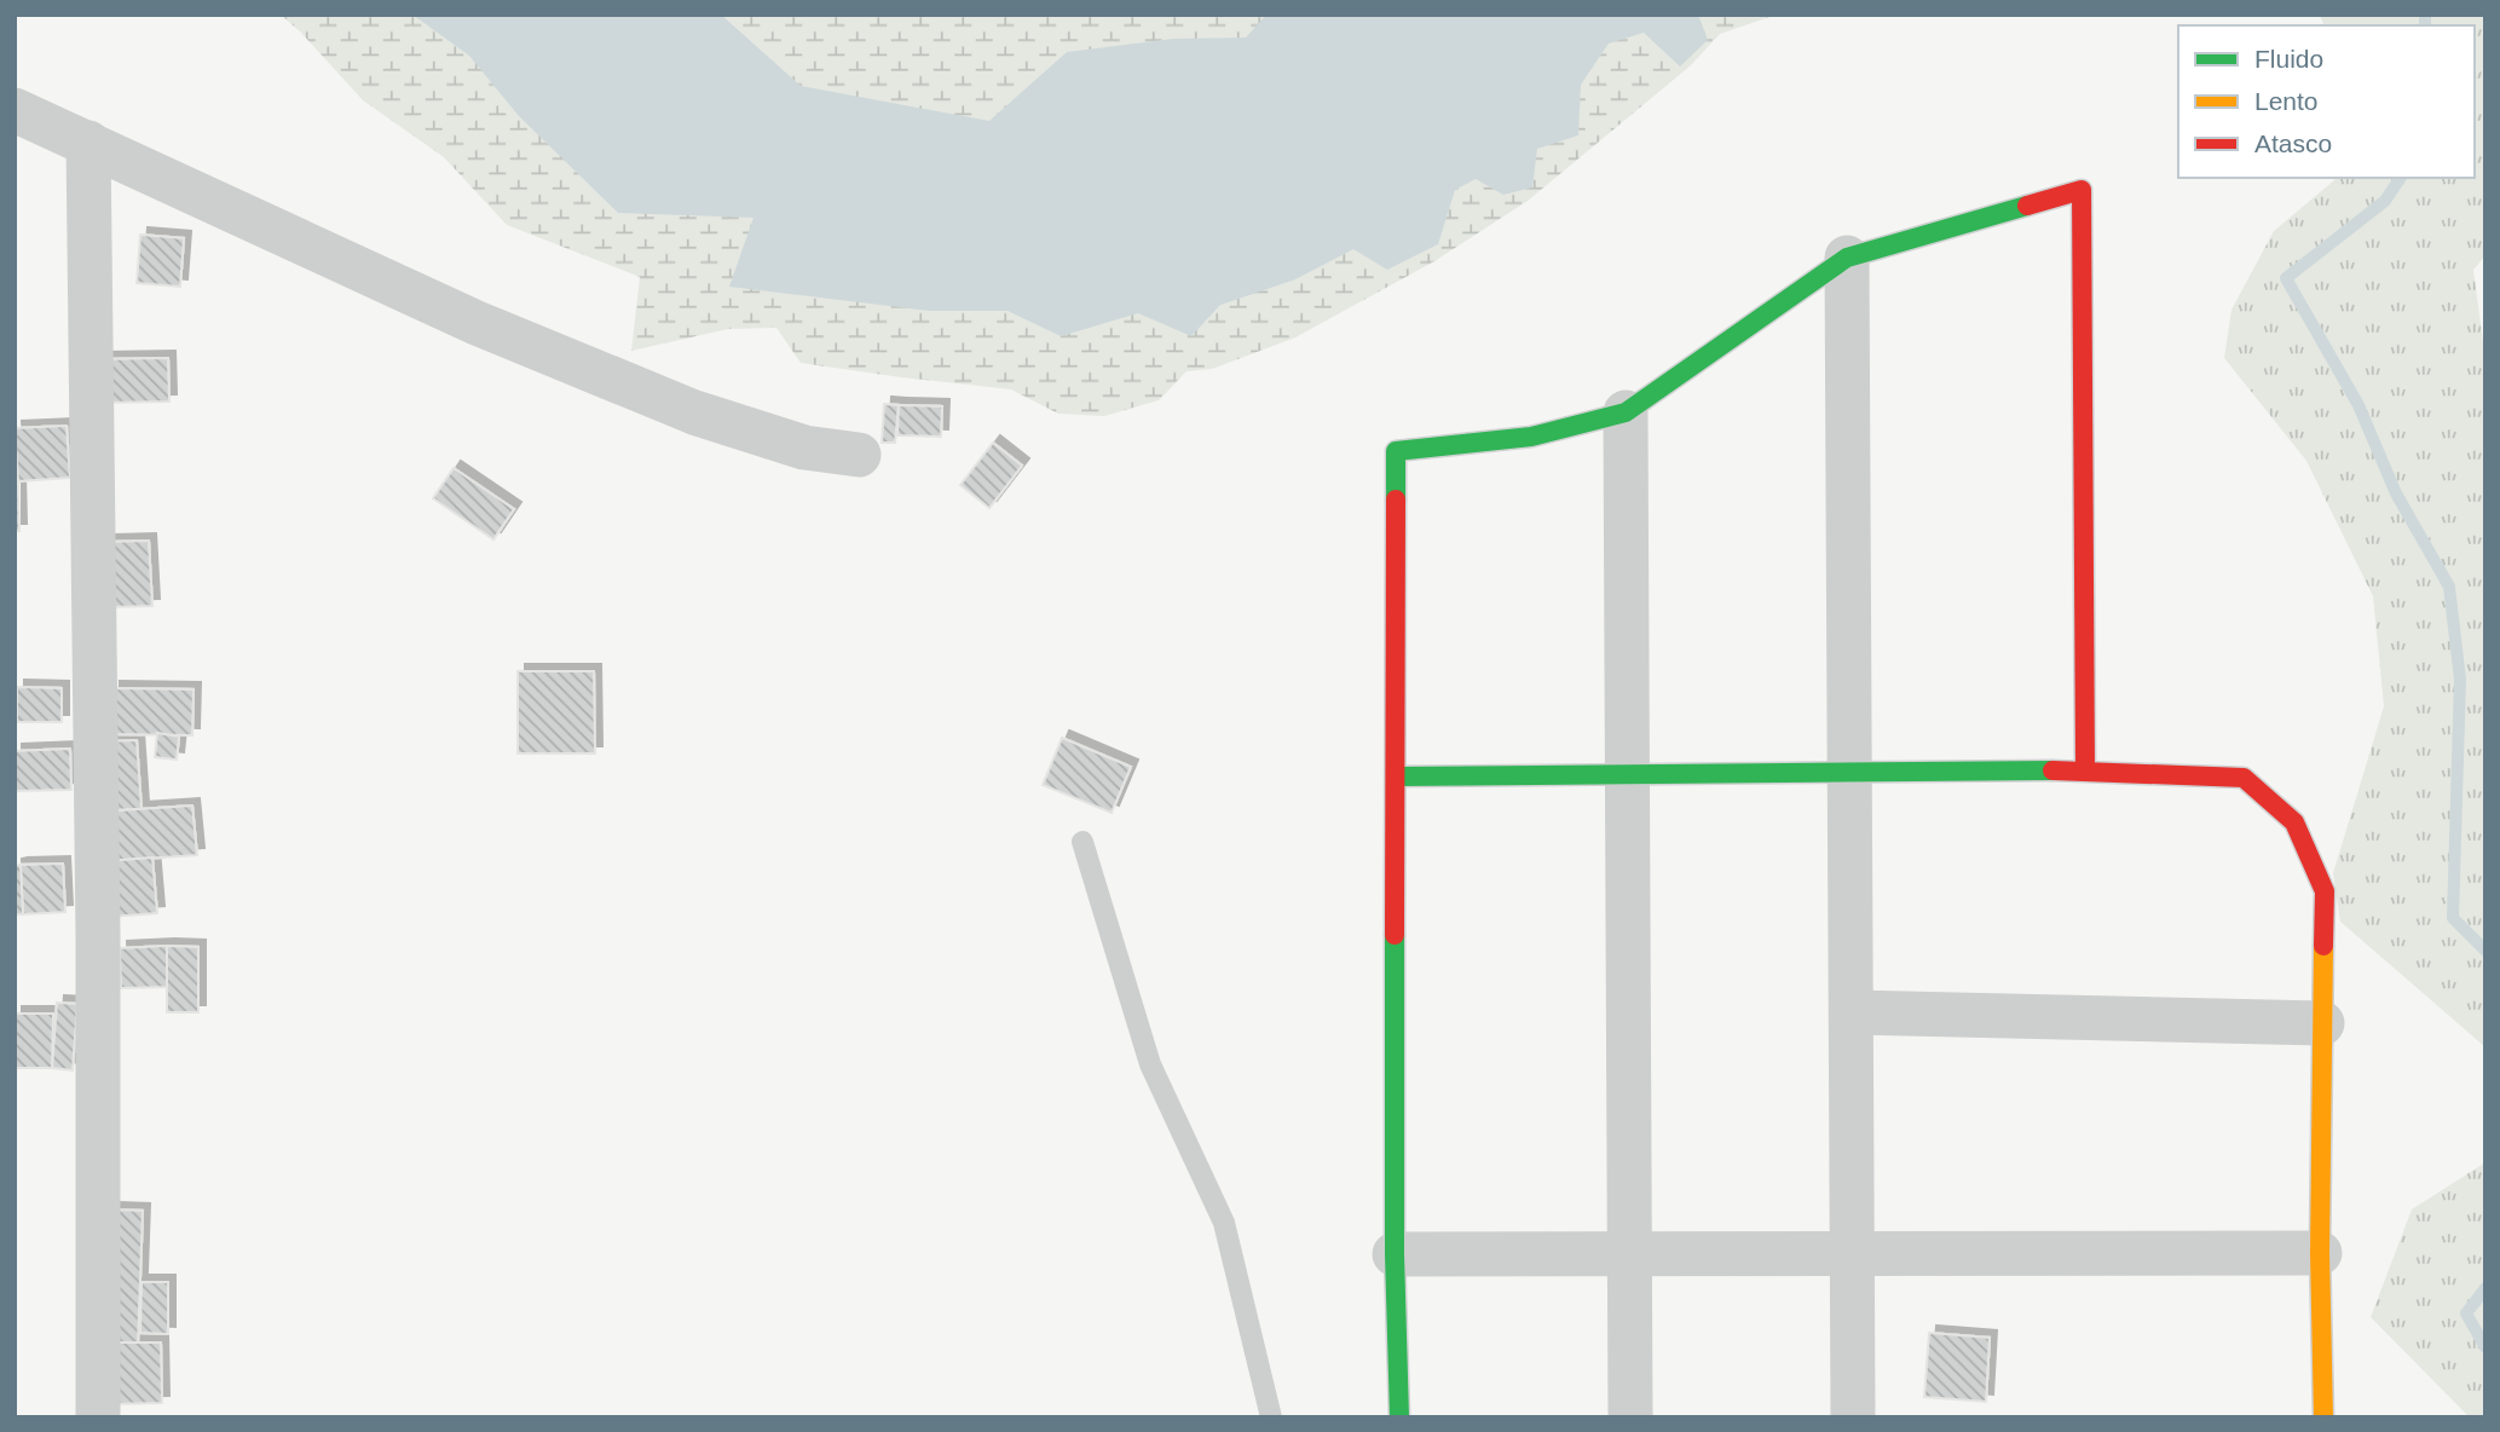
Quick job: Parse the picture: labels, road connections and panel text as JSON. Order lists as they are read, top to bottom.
{
  "legend": ["Fluido", "Lento", "Atasco"]
}
